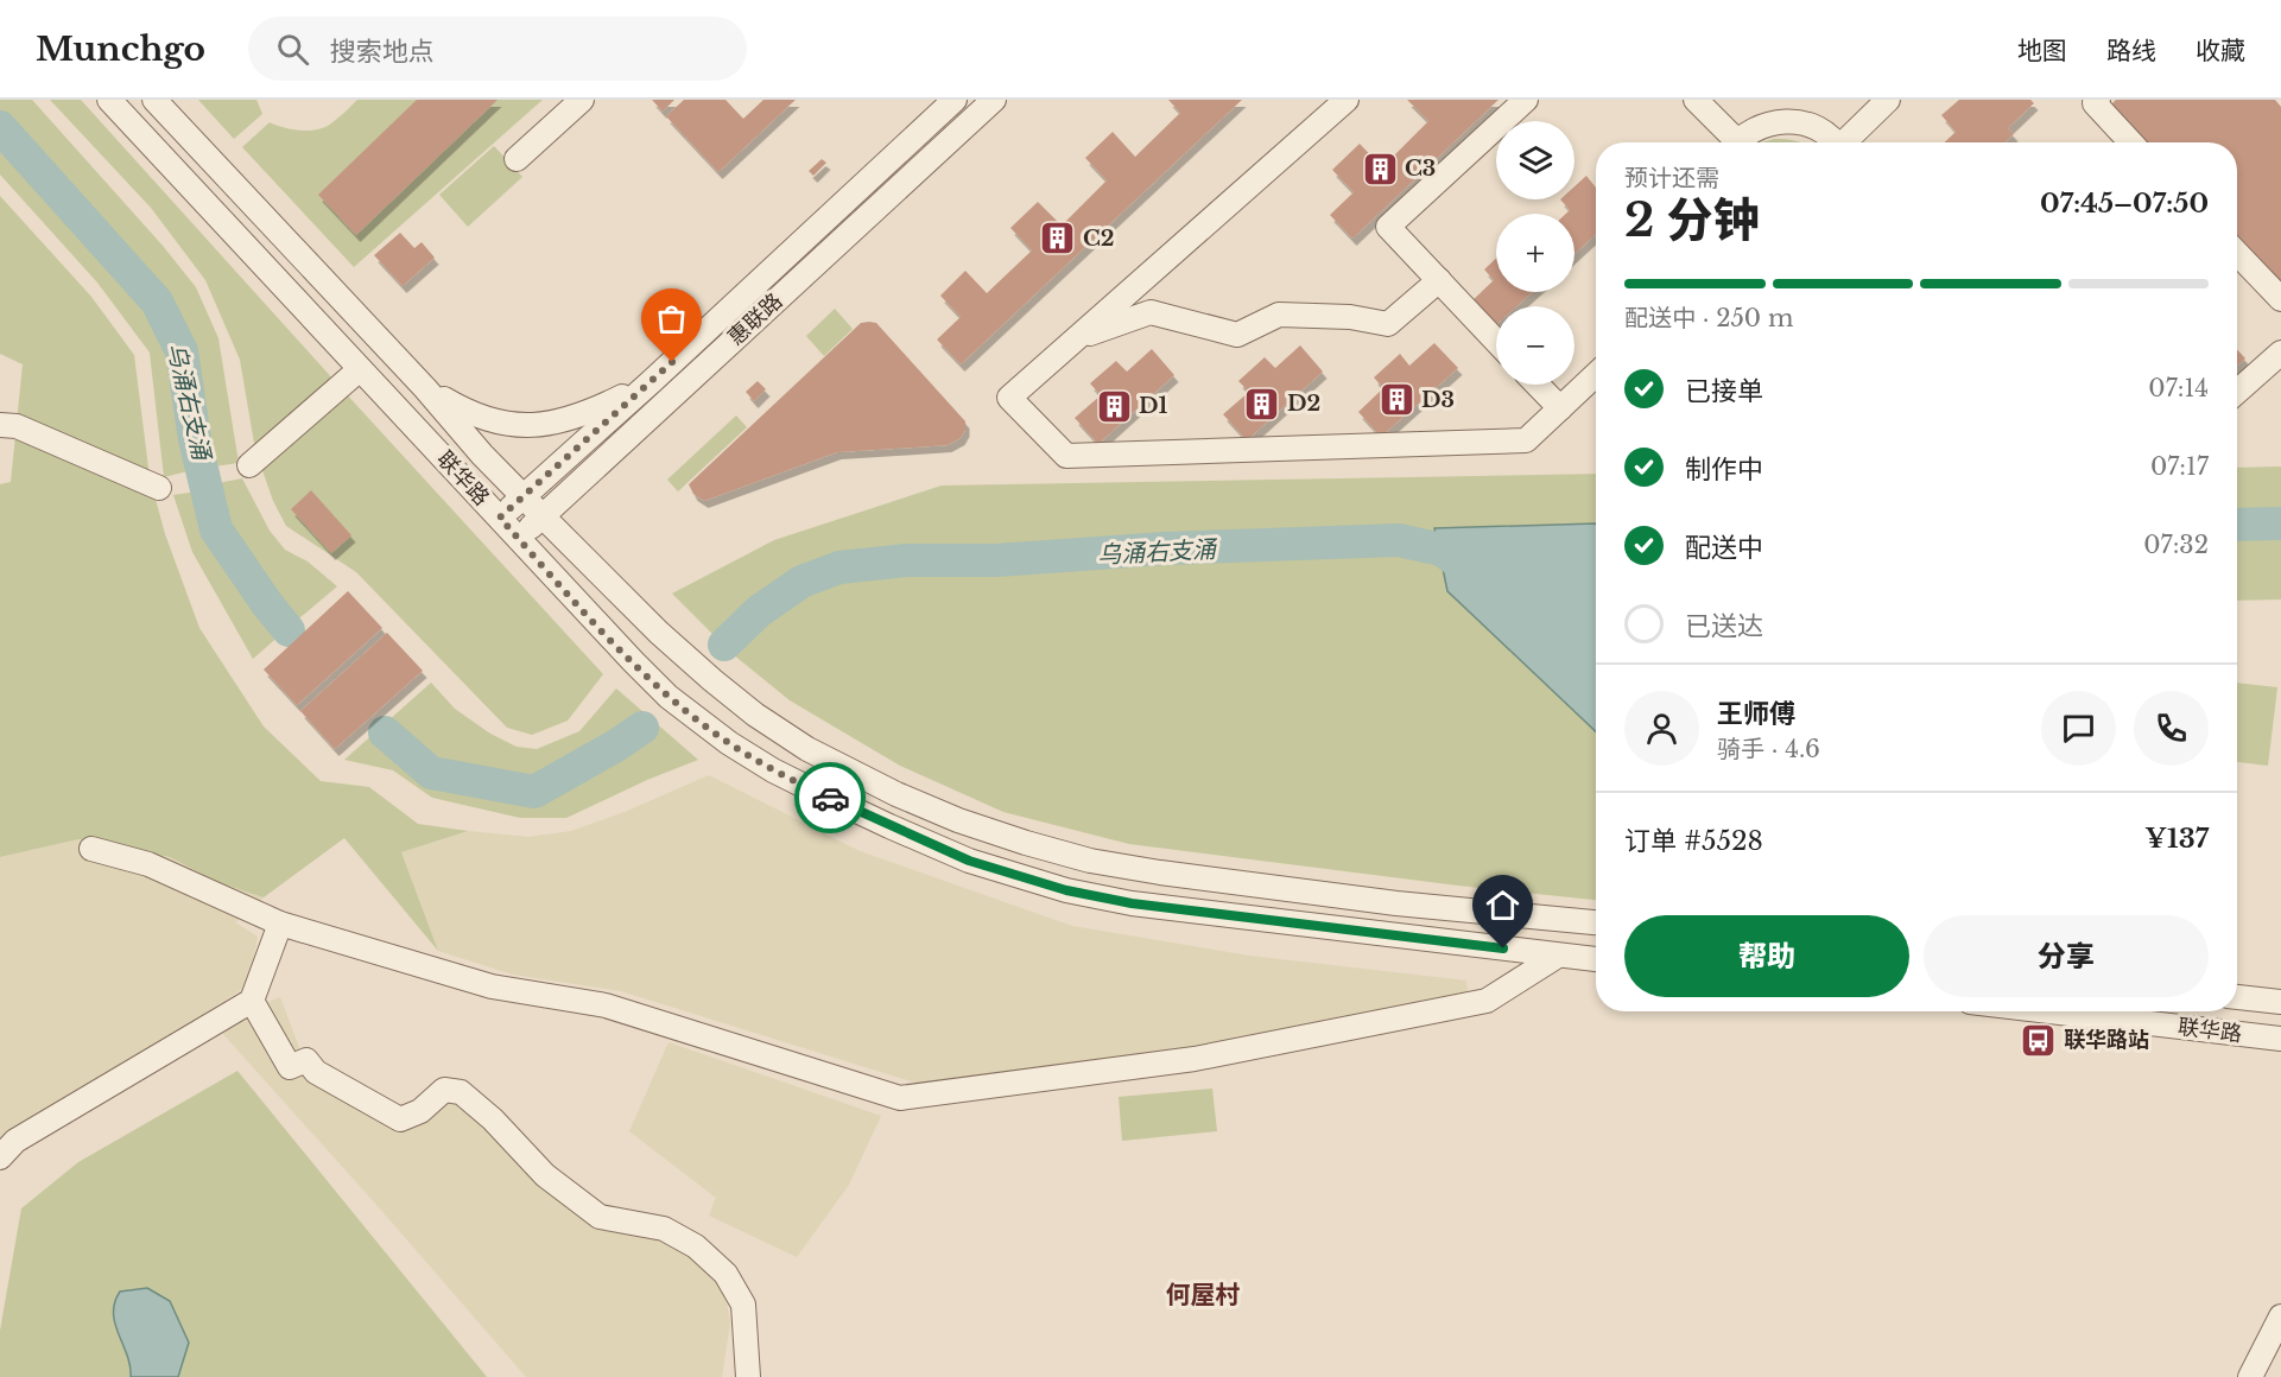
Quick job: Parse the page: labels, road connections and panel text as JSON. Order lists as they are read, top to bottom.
{
  "streets": {
    "street": ["惠联路", "联华路"]
  },
  "crossings": [
    ["惠联路", "联华路"]
  ],
  "districts": ["何屋村"],
  "water": ["乌涌右支涌"],
  "places": {
    "building": [
      "C3",
      "C2",
      "D3",
      "D2",
      "D1"
    ],
    "bus stop": ["联华路站"]
  },
  "page": {
    "header": "Munchgo",
    "search": "搜索地点",
    "nav": ["地图", "路线", "收藏"],
    "map_buttons": ["+", "−"],
    "heading": ["2 分钟", "预计还需", "07:45–07:50"],
    "panel": [
      "王师傅",
      "骑手 · 4.6",
      "订单 #5528",
      "¥137"
    ],
    "bar": "配送中 · 250 m",
    "list": [
      ["已接单", "07:14"],
      ["制作中", "07:17"],
      ["配送中", "07:32"],
      "已送达"
    ],
    "buttons": ["帮助", "分享"]
  }
}
